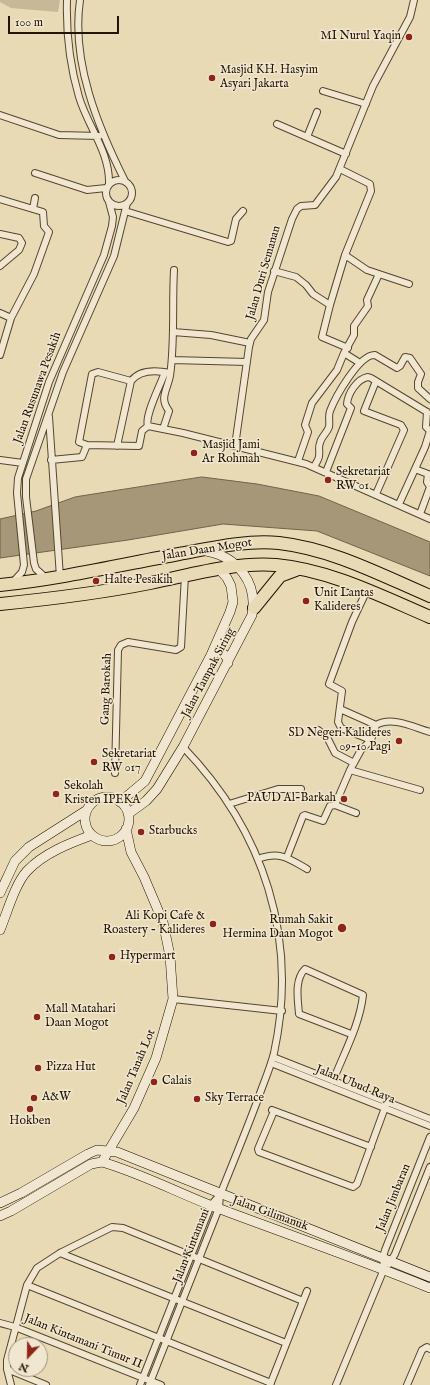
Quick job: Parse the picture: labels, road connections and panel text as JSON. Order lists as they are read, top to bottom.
{
  "streets": {
    "highway": ["Jalan Daan Mogot"],
    "main road": ["Jalan Tampak Siring", "Jalan Tanah Lot", "Jalan Gilimanuk"],
    "street": [
      "Jalan Duri Semanan",
      "Jalan Rusunawa Pesakih",
      "Gang Barokah",
      "Jalan Ubud Raya",
      "Jalan Jimbaran",
      "Jalan Kintamani",
      "Jalan Kintamani Timur II"
    ]
  },
  "crossings": [
    ["Jalan Rusunawa Pesakih", "Jalan Daan Mogot"],
    ["Jalan Daan Mogot", "Jalan Tampak Siring"],
    ["Jalan Daan Mogot", "Gang Barokah"],
    ["Jalan Tampak Siring", "Jalan Tanah Lot"],
    ["Jalan Tampak Siring", "Jalan Kintamani"],
    ["Jalan Tanah Lot", "Jalan Gilimanuk"],
    ["Jalan Ubud Raya", "Jalan Kintamani"],
    ["Jalan Jimbaran", "Jalan Gilimanuk"],
    ["Jalan Gilimanuk", "Jalan Kintamani"],
    ["Jalan Kintamani", "Jalan Kintamani Timur II"]
  ],
  "places": [
    "MI Nurul Yaqin",
    "Masjid KH. Hasyim Asyari Jakarta",
    "Masjid Jami Ar Rohmah",
    "Sekretariat RW 01",
    "Halte Pesakih",
    "Unit Lantas Kalideres",
    "SD Negeri Kalideres 09-10 Pagi",
    "Sekretariat RW 017",
    "Sekolah Kristen IPEKA",
    "PAUD Al-Barkah",
    "Starbucks",
    "Ali Kopi Cafe & Roastery - Kalideres",
    "Rumah Sakit Hermina Daan Mogot",
    "Hypermart",
    "Mall Matahari Daan Mogot",
    "Pizza Hut",
    "Calais",
    "A&W",
    "Sky Terrace",
    "Hokben"
  ],
  "scale_bar": "100 m",
  "north": "bottom"
}
